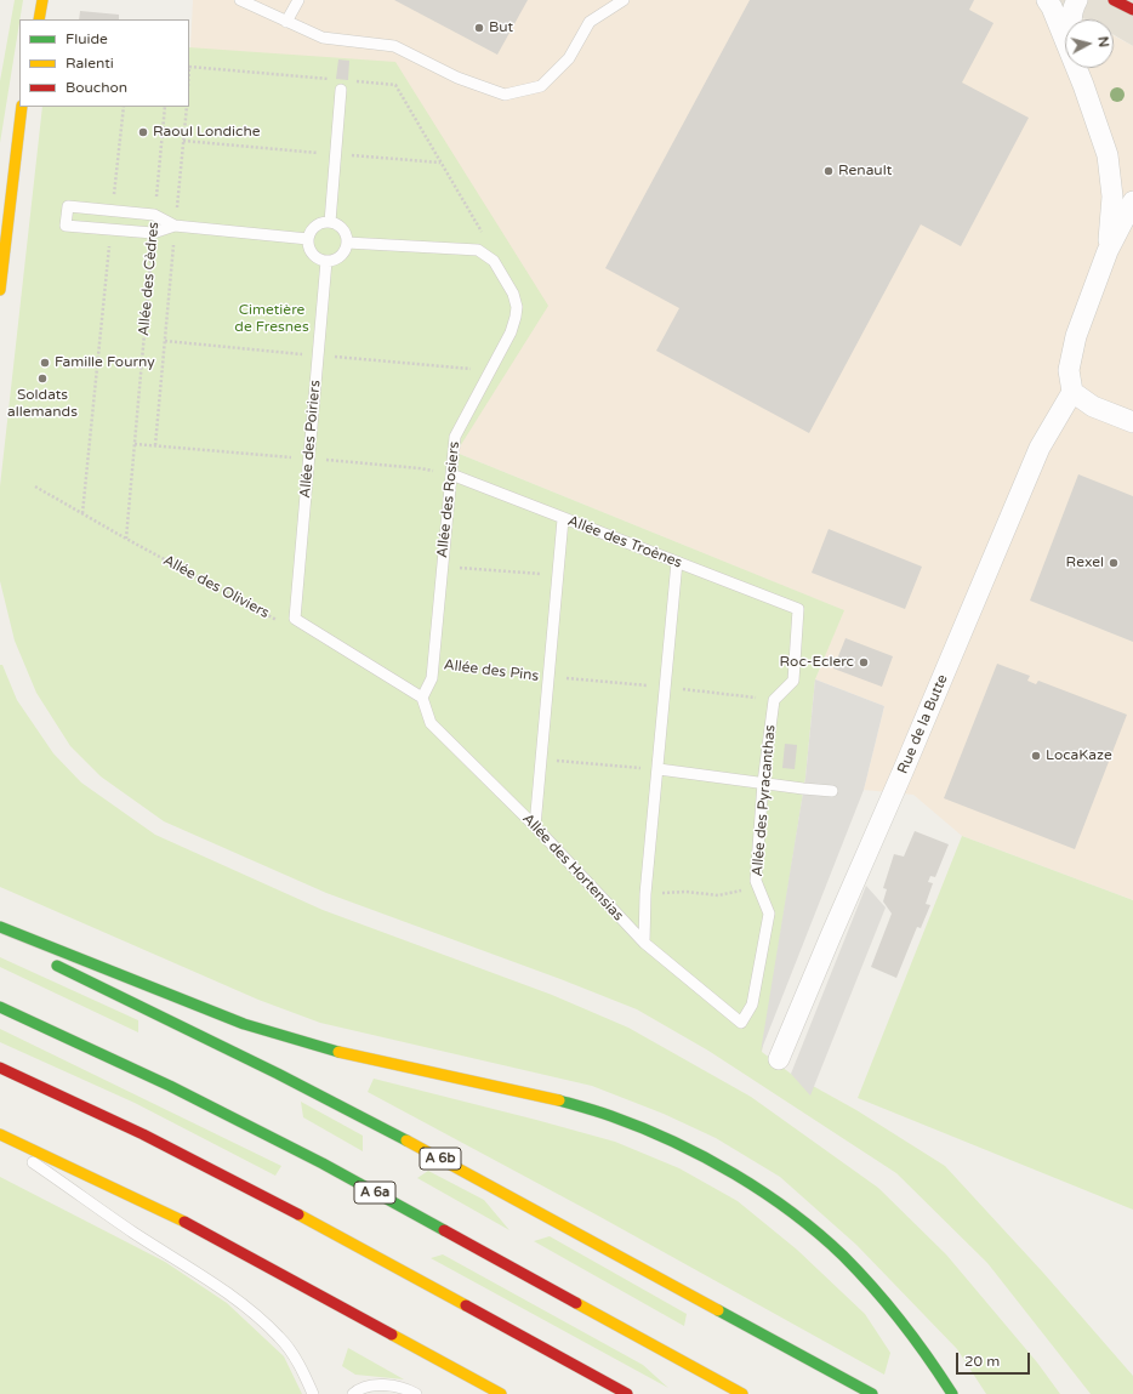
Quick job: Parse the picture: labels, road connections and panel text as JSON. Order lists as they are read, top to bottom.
{
  "streets": {
    "main road": ["A 6b", "A 6a"],
    "street": ["Rue de la Butte"],
    "lane": [
      "Allée des Poiriers",
      "Allée des Rosiers",
      "Allée des Troènes",
      "Allée des Pyracanthas",
      "Allée des Hortensias"
    ],
    "path": ["Allée des Cèdres", "Allée des Oliviers", "Allée des Pins"]
  },
  "crossings": [
    ["Allée des Cèdres", "Allée des Oliviers"],
    ["Allée des Poiriers", "Allée des Oliviers"],
    ["Allée des Rosiers", "Allée des Troènes"],
    ["Allée des Rosiers", "Allée des Pins"],
    ["Allée des Rosiers", "Allée des Hortensias"],
    ["Allée des Troènes", "Allée des Pins"],
    ["Allée des Troènes", "Allée des Pyracanthas"],
    ["Allée des Pins", "Allée des Pyracanthas"],
    ["Allée des Pyracanthas", "Allée des Hortensias"]
  ],
  "parks": ["Cimetière de Fresnes"],
  "places": [
    "But",
    "Raoul Londiche",
    "Renault",
    "Famille Fourny",
    "Soldats allemands",
    "Rexel",
    "Roc-Eclerc",
    "LocaKaze"
  ],
  "legend": ["Fluide", "Ralenti", "Bouchon"],
  "scale_bar": "20 m",
  "north": "right"
}
